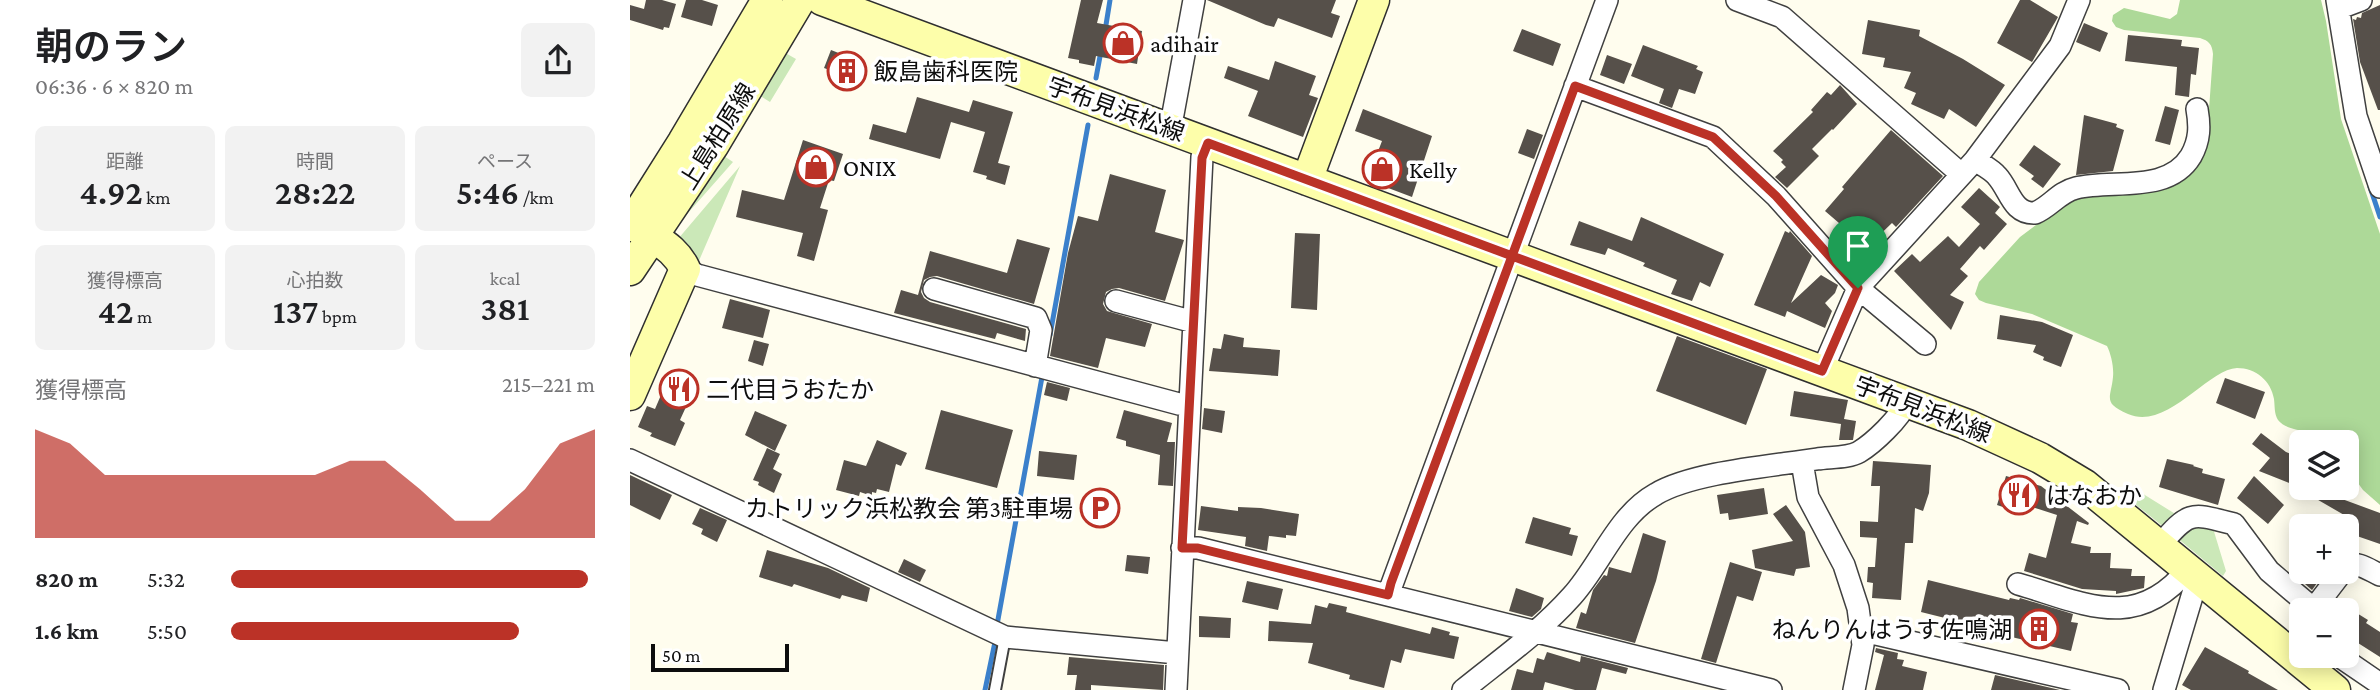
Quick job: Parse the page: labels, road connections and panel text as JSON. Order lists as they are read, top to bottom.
{
  "streets": {
    "main road": ["宇布見浜松線", "上島柏原線"]
  },
  "places": {
    "shop": ["adihair", "ONIX", "Kelly"],
    "building": ["飯島歯科医院", "ねんりんはうす佐鳴湖"],
    "restaurant": ["二代目うおたか", "はなおか"],
    "parking": ["カトリック浜松教会 第3駐車場"]
  },
  "scale_bar": "50 m",
  "page": {
    "heading": ["朝のラン", "06:36 · 6 × 820 m"],
    "stats": [
      ["距離", "4.92 km"],
      ["時間", "28:22"],
      ["ペース", "5:46 /km"],
      ["獲得標高", "42 m"],
      ["心拍数", "137 bpm"],
      ["kcal", "381"]
    ],
    "chart": ["獲得標高", "215–221 m"],
    "map_buttons": ["+", "−"],
    "list": [
      {
        "name": "820 m",
        "note": "5:32"
      },
      {
        "name": "1.6 km",
        "note": "5:50"
      }
    ],
    "scale": "50 m"
  }
}
